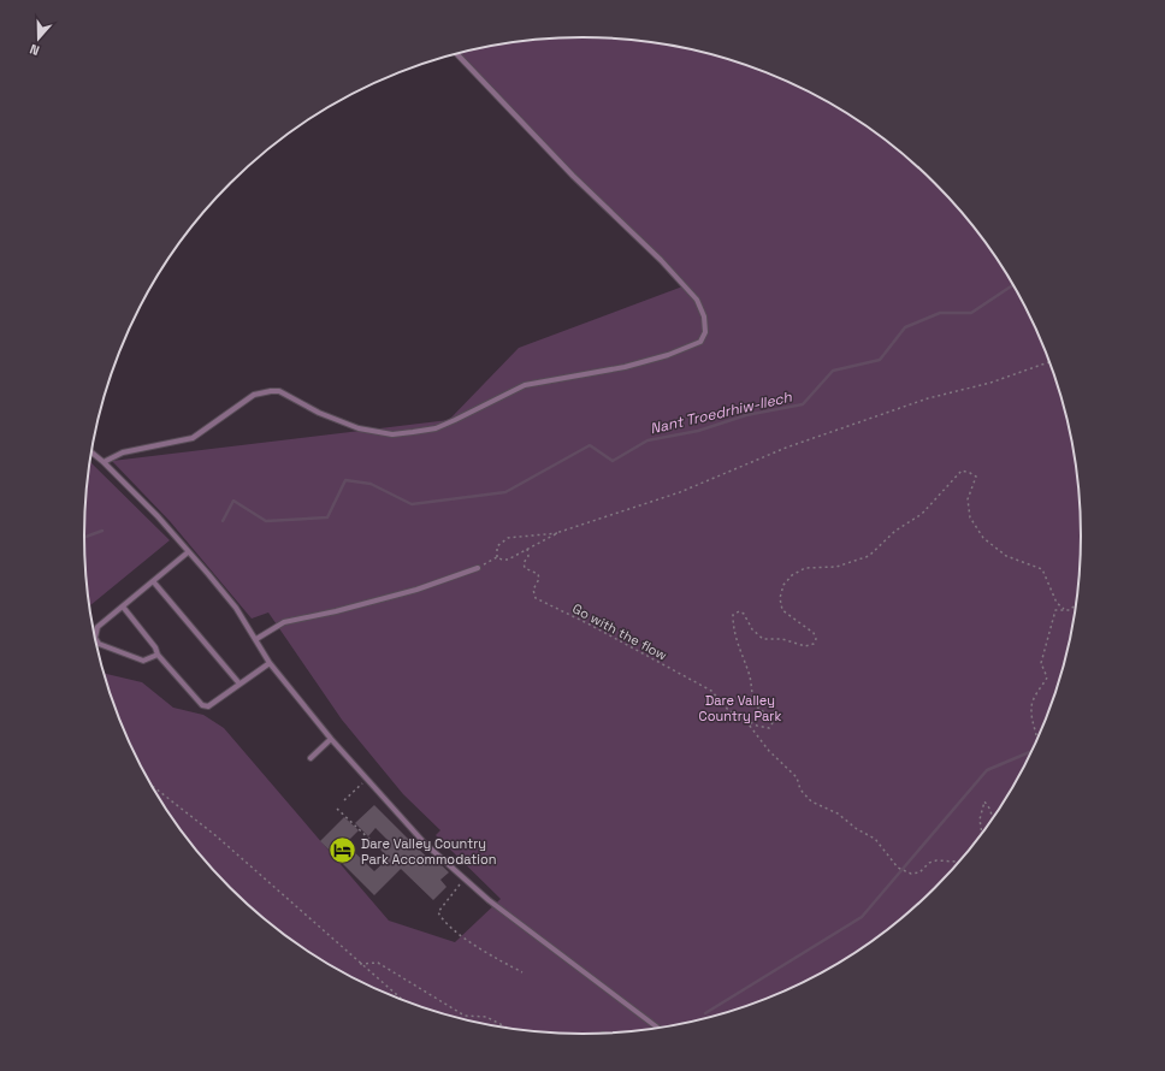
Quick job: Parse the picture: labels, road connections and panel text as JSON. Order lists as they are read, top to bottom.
{
  "streets": {
    "path": ["Go with the flow"]
  },
  "water": ["Nant Troedrhiw-llech"],
  "parks": ["Dare Valley Country Park"],
  "places": {
    "hotel": ["Dare Valley Country Park Accommodation"]
  },
  "north": "bottom"
}
